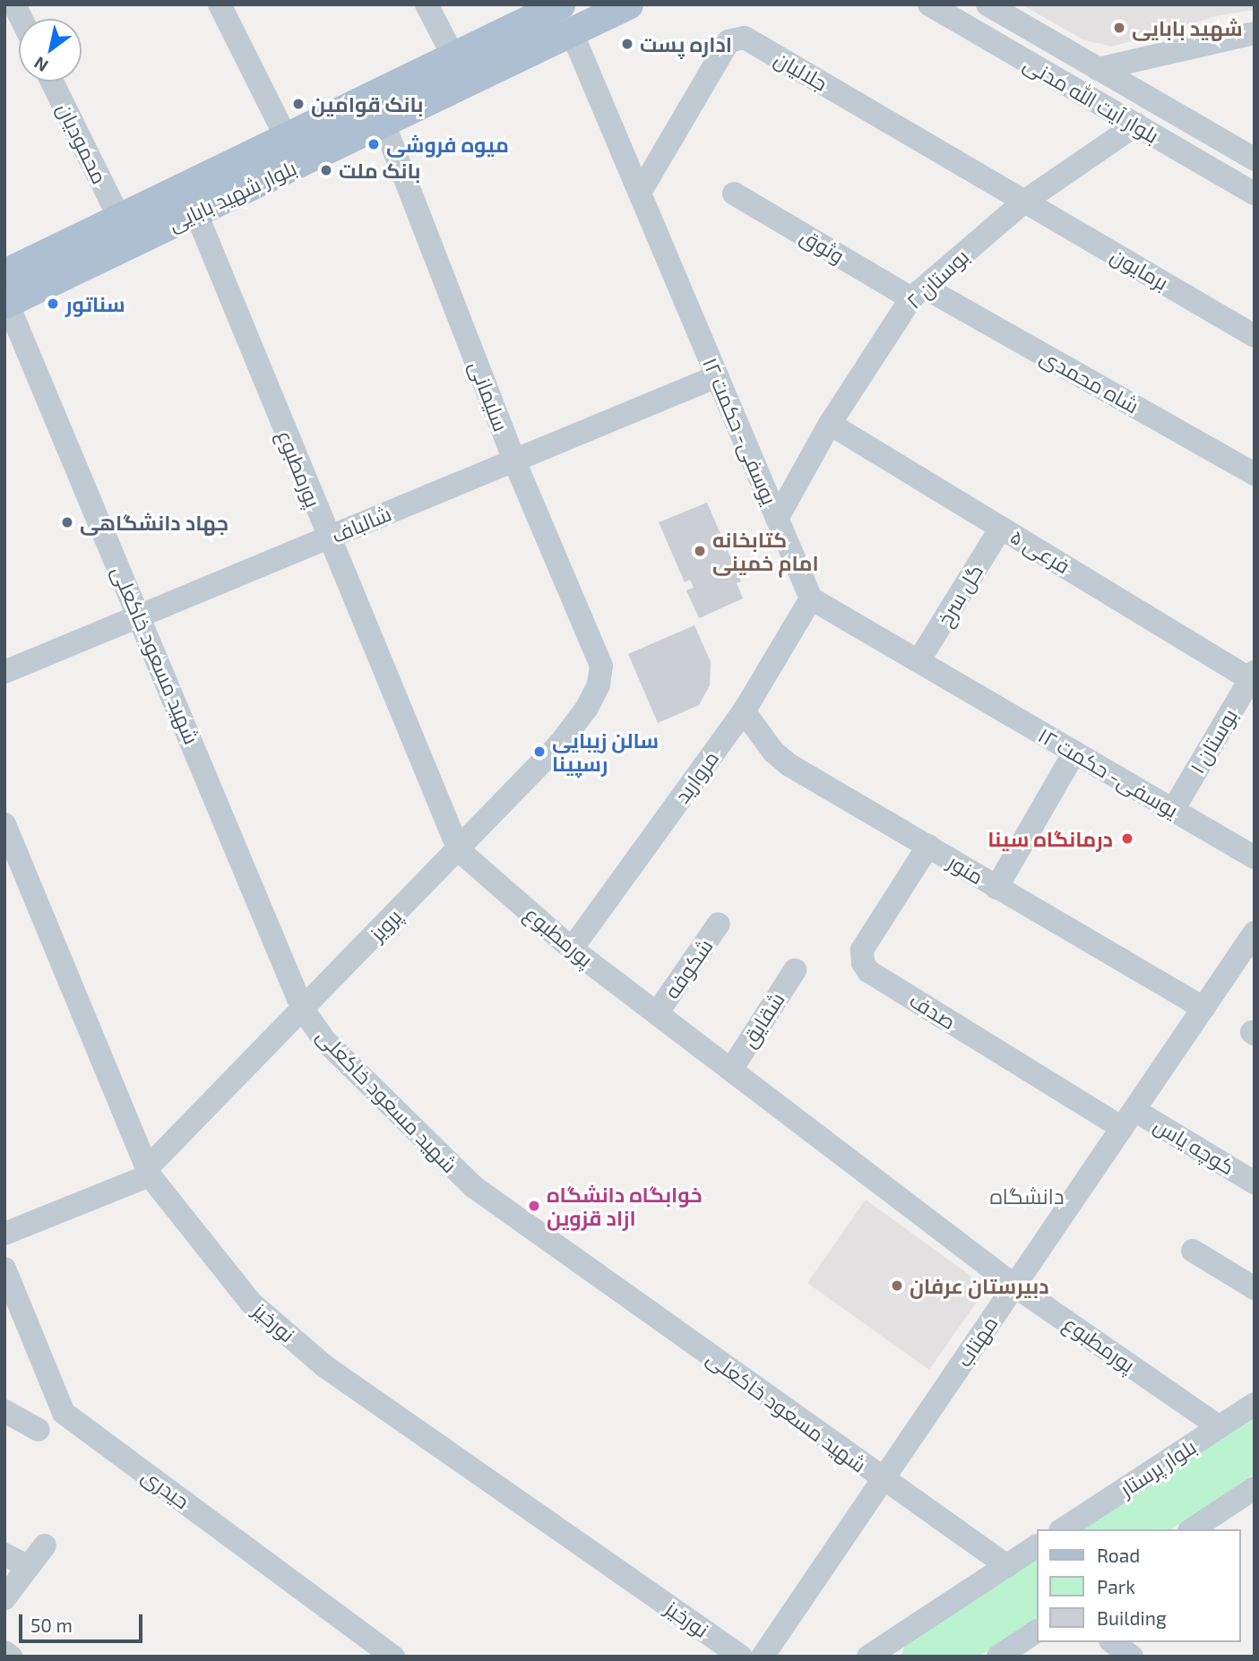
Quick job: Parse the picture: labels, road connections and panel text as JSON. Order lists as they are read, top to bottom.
{
  "streets": {
    "main road": ["بلوار شهید بابایی"],
    "street": [
      "جلالیان",
      "بلوار آیت الله مدنی",
      "محمودیان",
      "وثوق",
      "برمایون",
      "بوستان ۲",
      "شاه محمدی",
      "سلیمانی",
      "یوسفی- حکمت ۱۲",
      "پورمطبوع",
      "شالباف",
      "فرعی ۵",
      "گل سرخ",
      "شهید مسعود خاکعلی",
      "بوستان ۱",
      "مروارید",
      "منور",
      "پرویز",
      "شکوفه",
      "صدف",
      "شقایق",
      "کوچه یاس",
      "نورخیز",
      "مهتاب",
      "بلوار پرستار",
      "حیدری"
    ]
  },
  "crossings": [
    ["جلالیان", "برمایون"],
    ["جلالیان", "بوستان ۲"],
    ["جلالیان", "یوسفی- حکمت ۱۲"],
    ["بلوار آیت الله مدنی", "بوستان ۲"],
    ["محمودیان", "بلوار شهید بابایی"],
    ["بلوار شهید بابایی", "سلیمانی"],
    ["بلوار شهید بابایی", "یوسفی- حکمت ۱۲"],
    ["بلوار شهید بابایی", "پورمطبوع"],
    ["بلوار شهید بابایی", "شهید مسعود خاکعلی"],
    ["وثوق", "بوستان ۲"],
    ["وثوق", "شاه محمدی"],
    ["برمایون", "بوستان ۲"],
    ["بوستان ۲", "شاه محمدی"],
    ["بوستان ۲", "یوسفی- حکمت ۱۲"],
    ["بوستان ۲", "فرعی ۵"],
    ["سلیمانی", "شالباف"],
    ["سلیمانی", "پرویز"],
    ["یوسفی- حکمت ۱۲", "شالباف"],
    ["یوسفی- حکمت ۱۲", "گل سرخ"],
    ["یوسفی- حکمت ۱۲", "بوستان ۱"],
    ["یوسفی- حکمت ۱۲", "مروارید"],
    ["پورمطبوع", "شالباف"],
    ["پورمطبوع", "مروارید"],
    ["پورمطبوع", "پرویز"],
    ["پورمطبوع", "شکوفه"],
    ["پورمطبوع", "شقایق"],
    ["پورمطبوع", "مهتاب"],
    ["پورمطبوع", "بلوار پرستار"],
    ["شالباف", "شهید مسعود خاکعلی"],
    ["فرعی ۵", "گل سرخ"],
    ["فرعی ۵", "بوستان ۱"],
    ["شهید مسعود خاکعلی", "پرویز"],
    ["شهید مسعود خاکعلی", "مهتاب"],
    ["مروارید", "منور"],
    ["منور", "صدف"],
    ["منور", "مهتاب"],
    ["پرویز", "نورخیز"],
    ["صدف", "کوچه یاس"],
    ["صدف", "مهتاب"],
    ["کوچه یاس", "مهتاب"]
  ],
  "districts": ["دانشگاه"],
  "places": [
    "شهید بابایی",
    "اداره پست",
    "بانک قوامین",
    "میوه فروشی",
    "بانک ملت",
    "سناتور",
    "جهاد دانشگاهی",
    "کتابخانه امام خمینی",
    "سالن زیبایی رسپینا",
    "درمانگاه سینا",
    "خوابگاه دانشگاه ازاد قزوین",
    "دبیرستان عرفان"
  ],
  "legend": ["Road", "Park", "Building"],
  "scale_bar": "50 m",
  "north": "bottom left"
}
